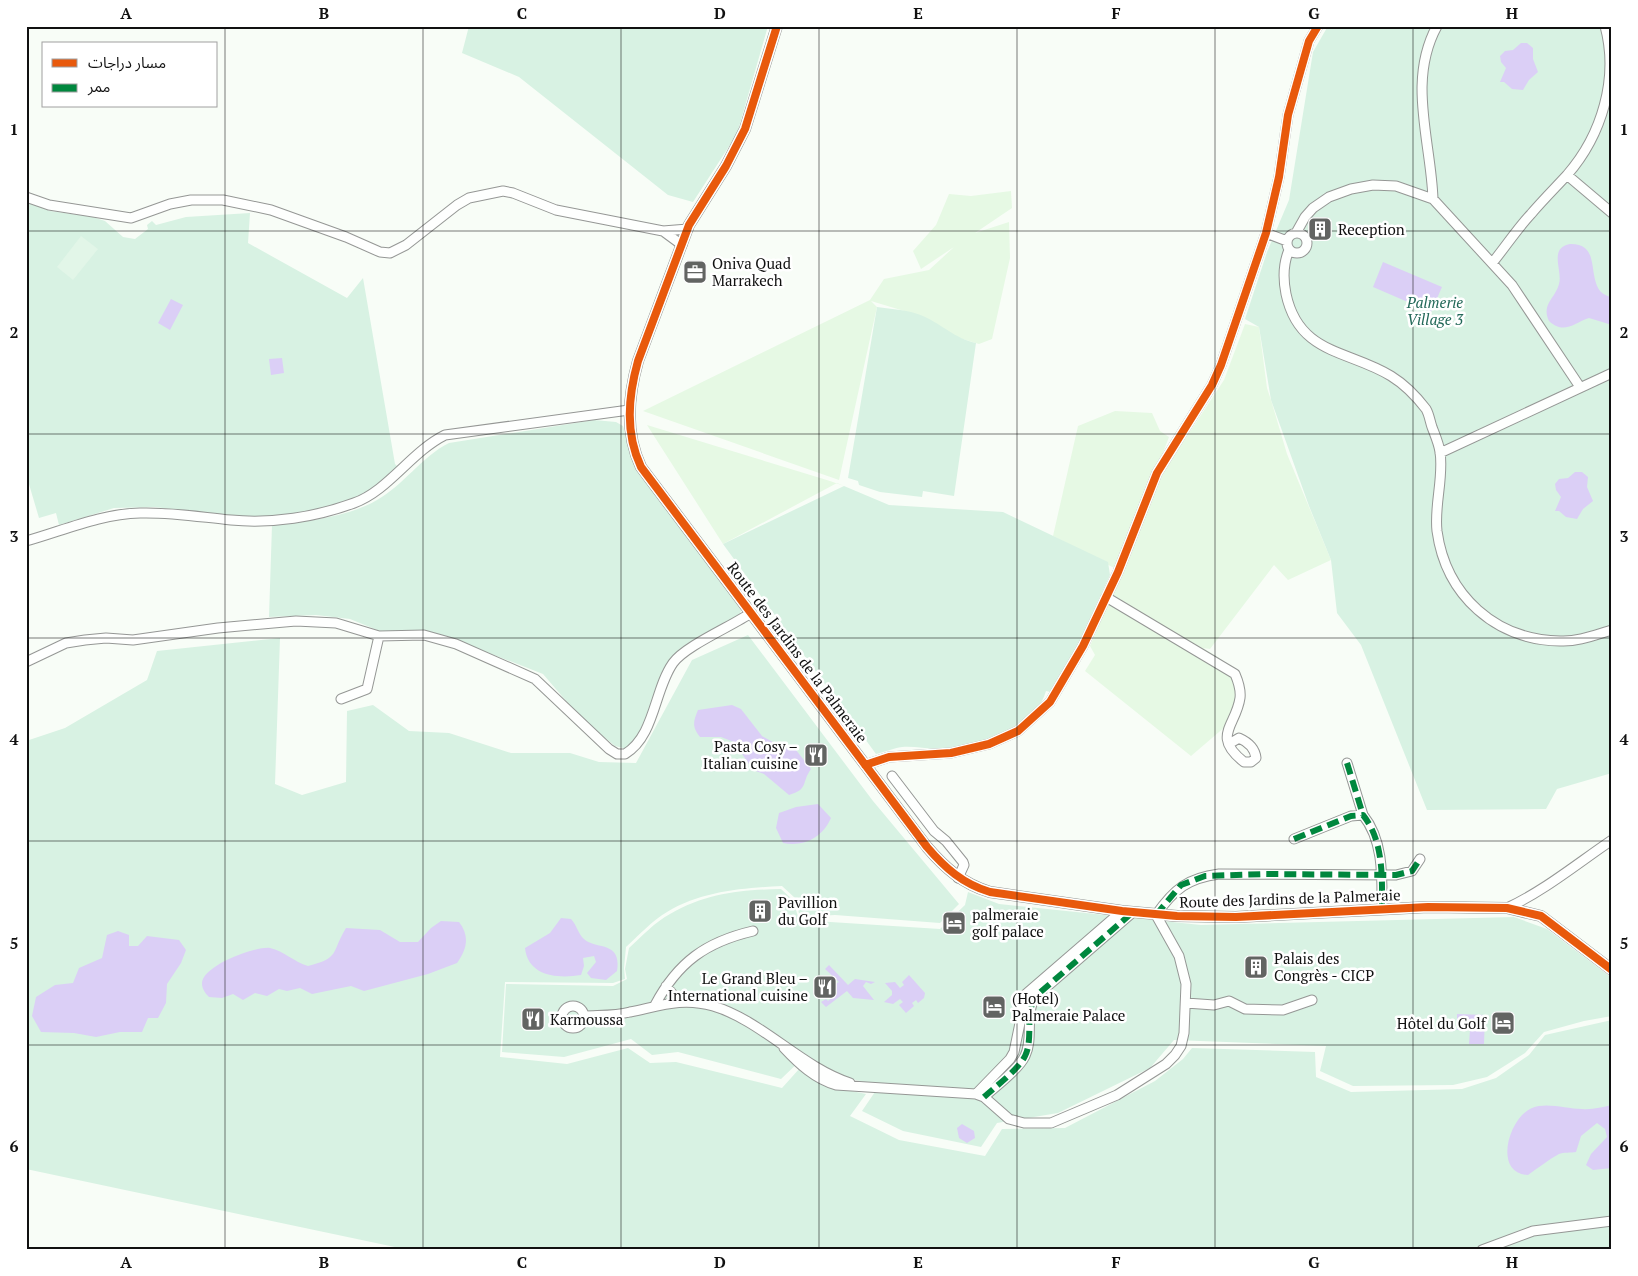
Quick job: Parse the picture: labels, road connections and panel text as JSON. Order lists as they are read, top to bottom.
{
  "streets": {
    "street": ["Route des Jardins de la Palmeraie"]
  },
  "parks": ["Palmerie Village 3"],
  "places": {
    "building": ["Reception", "Pavillion du Golf", "Palais des Congrès - CICP"],
    "office": ["Oniva Quad Marrakech"],
    "restaurant": ["Pasta Cosy – Italian cuisine", "Le Grand Bleu – International cuisine", "Karmoussa"],
    "hotel": ["palmeraie golf palace", "(Hotel) Palmeraie Palace", "Hôtel du Golf"]
  },
  "legend": ["مسار دراجات", "ممر"],
  "grid": {
    "columns": [
      "A",
      "B",
      "C",
      "D",
      "E",
      "F",
      "G",
      "H"
    ],
    "rows": [
      "1",
      "2",
      "3",
      "4",
      "5",
      "6"
    ]
  }
}
